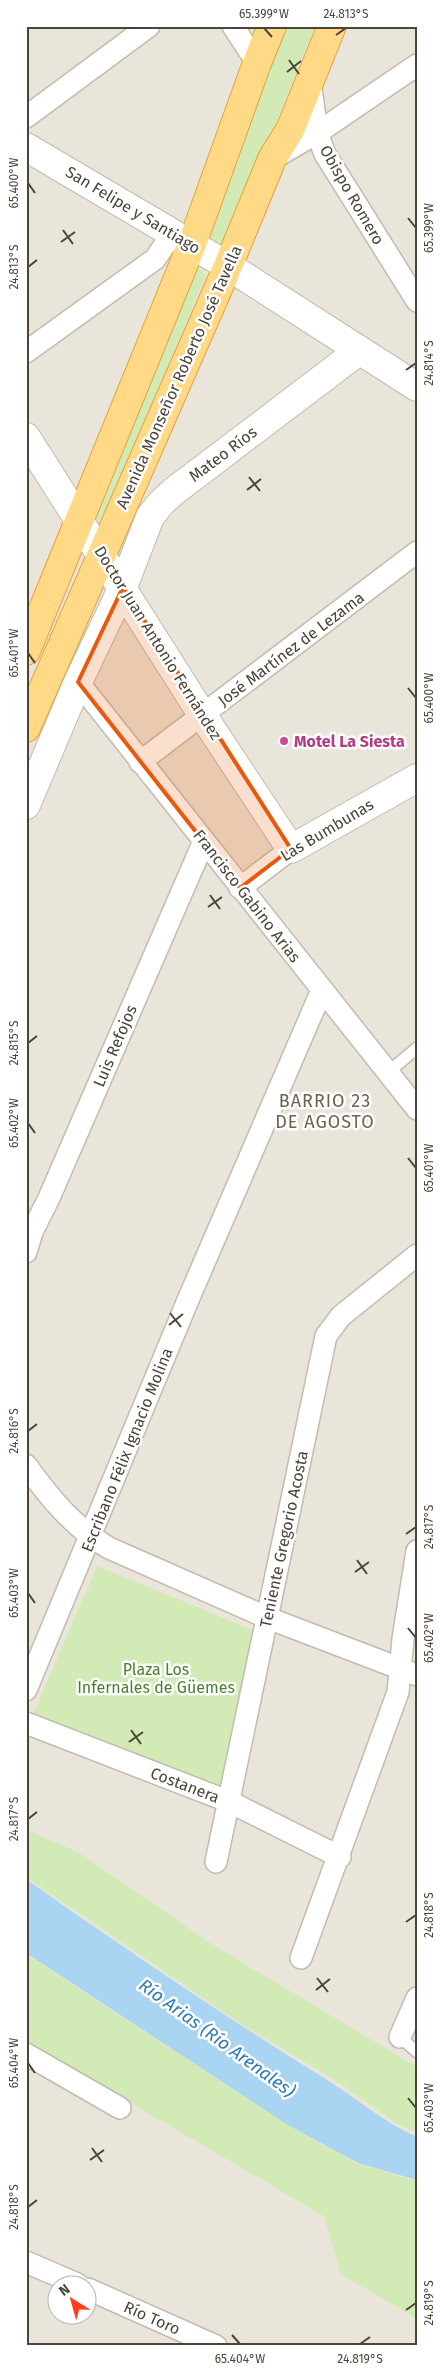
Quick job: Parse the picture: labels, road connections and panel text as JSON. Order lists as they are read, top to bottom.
{
  "streets": {
    "highway": ["Avenida Monseñor Roberto José Tavella"],
    "street": [
      "Obispo Romero",
      "San Felipe y Santiago",
      "Mateo Ríos",
      "Doctor Juan Antonio Fernández",
      "José Martínez de Lezama",
      "Las Bumbunas",
      "Francisco Gabino Arias",
      "Luis Refojos",
      "Escribano Félix Ignacio Molina",
      "Teniente Gregorio Acosta",
      "Costanera",
      "Río Toro"
    ]
  },
  "crossings": [
    ["Obispo Romero", "Avenida Monseñor Roberto José Tavella"],
    ["San Felipe y Santiago", "Avenida Monseñor Roberto José Tavella"],
    ["San Felipe y Santiago", "Mateo Ríos"],
    ["Avenida Monseñor Roberto José Tavella", "Doctor Juan Antonio Fernández"],
    ["Mateo Ríos", "Doctor Juan Antonio Fernández"],
    ["Mateo Ríos", "Francisco Gabino Arias"],
    ["Doctor Juan Antonio Fernández", "José Martínez de Lezama"],
    ["Doctor Juan Antonio Fernández", "Las Bumbunas"],
    ["José Martínez de Lezama", "Francisco Gabino Arias"],
    ["Las Bumbunas", "Francisco Gabino Arias"],
    ["Francisco Gabino Arias", "Luis Refojos"],
    ["Francisco Gabino Arias", "Escribano Félix Ignacio Molina"],
    ["Teniente Gregorio Acosta", "Costanera"]
  ],
  "districts": ["BARRIO 23 DE AGOSTO"],
  "water": ["Río Arias (Río Arenales)"],
  "parks": ["Plaza Los Infernales de Güemes"],
  "places": ["Motel La Siesta"],
  "north": "top left",
  "coordinates": [
    "65.399°W",
    "24.813°S",
    "65.400°W",
    "24.814°S",
    "65.401°W",
    "24.815°S",
    "65.402°W",
    "24.816°S",
    "24.817°S",
    "65.403°W",
    "24.818°S",
    "65.404°W",
    "24.819°S"
  ]
}
